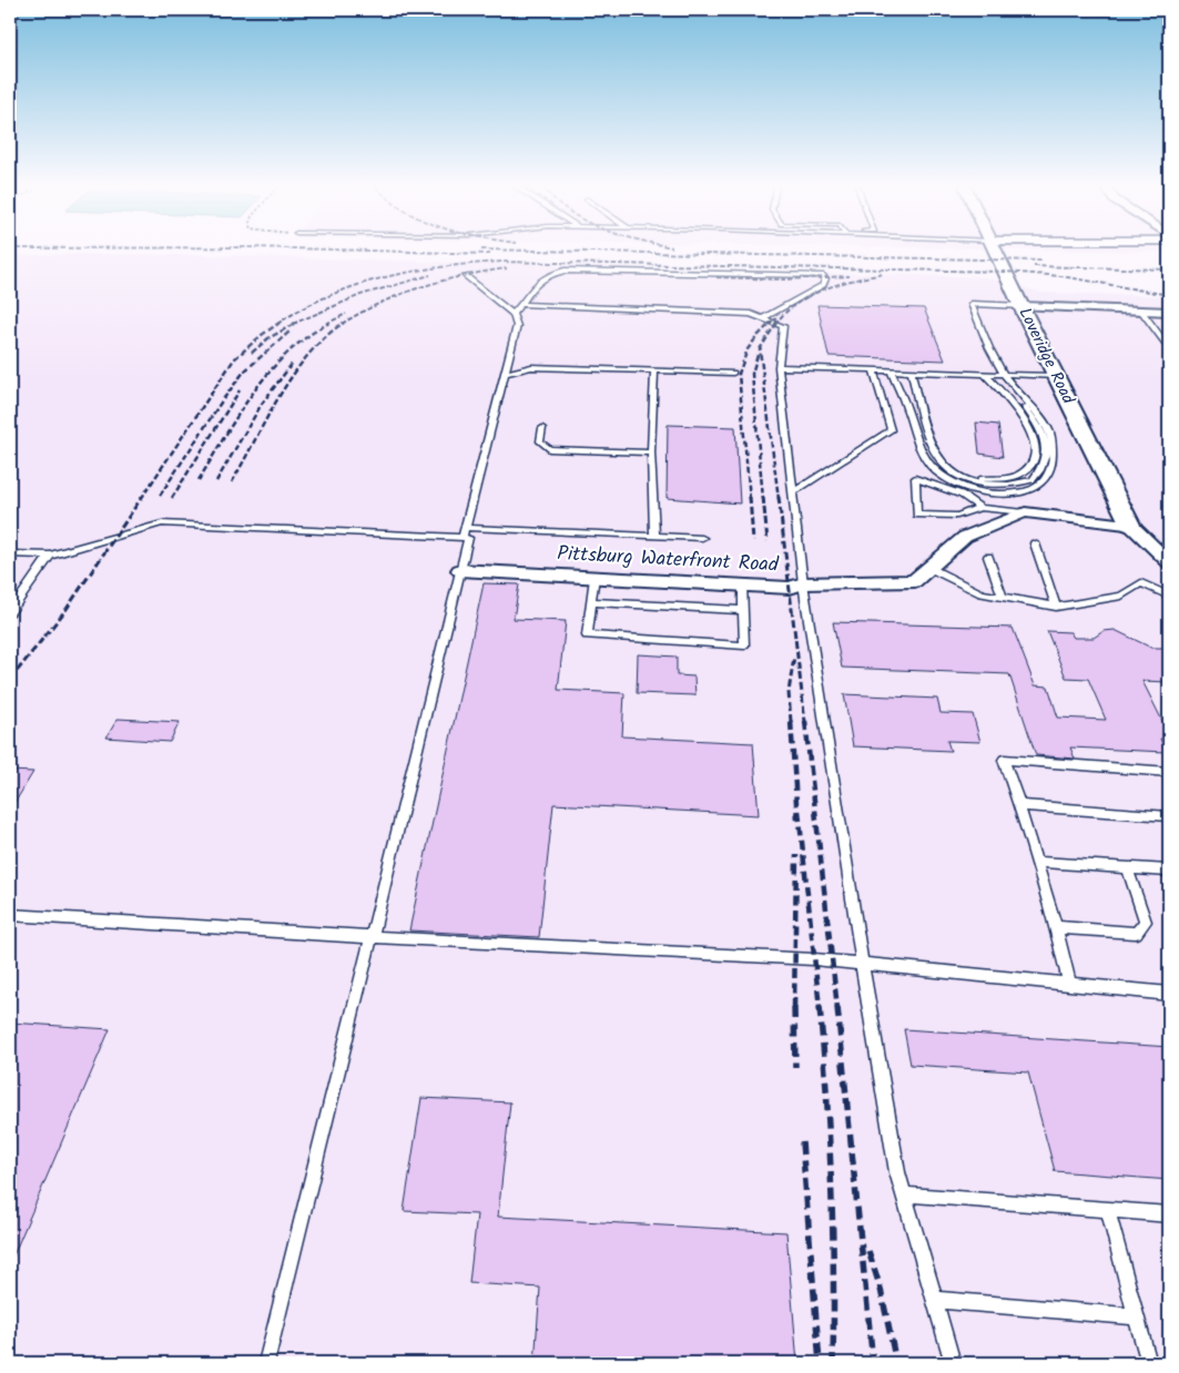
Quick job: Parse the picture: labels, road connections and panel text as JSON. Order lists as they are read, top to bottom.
{
  "streets": {
    "street": ["Loveridge Road", "Pittsburg Waterfront Road"]
  },
  "crossings": [
    ["Loveridge Road", "Pittsburg Waterfront Road"]
  ]
}
